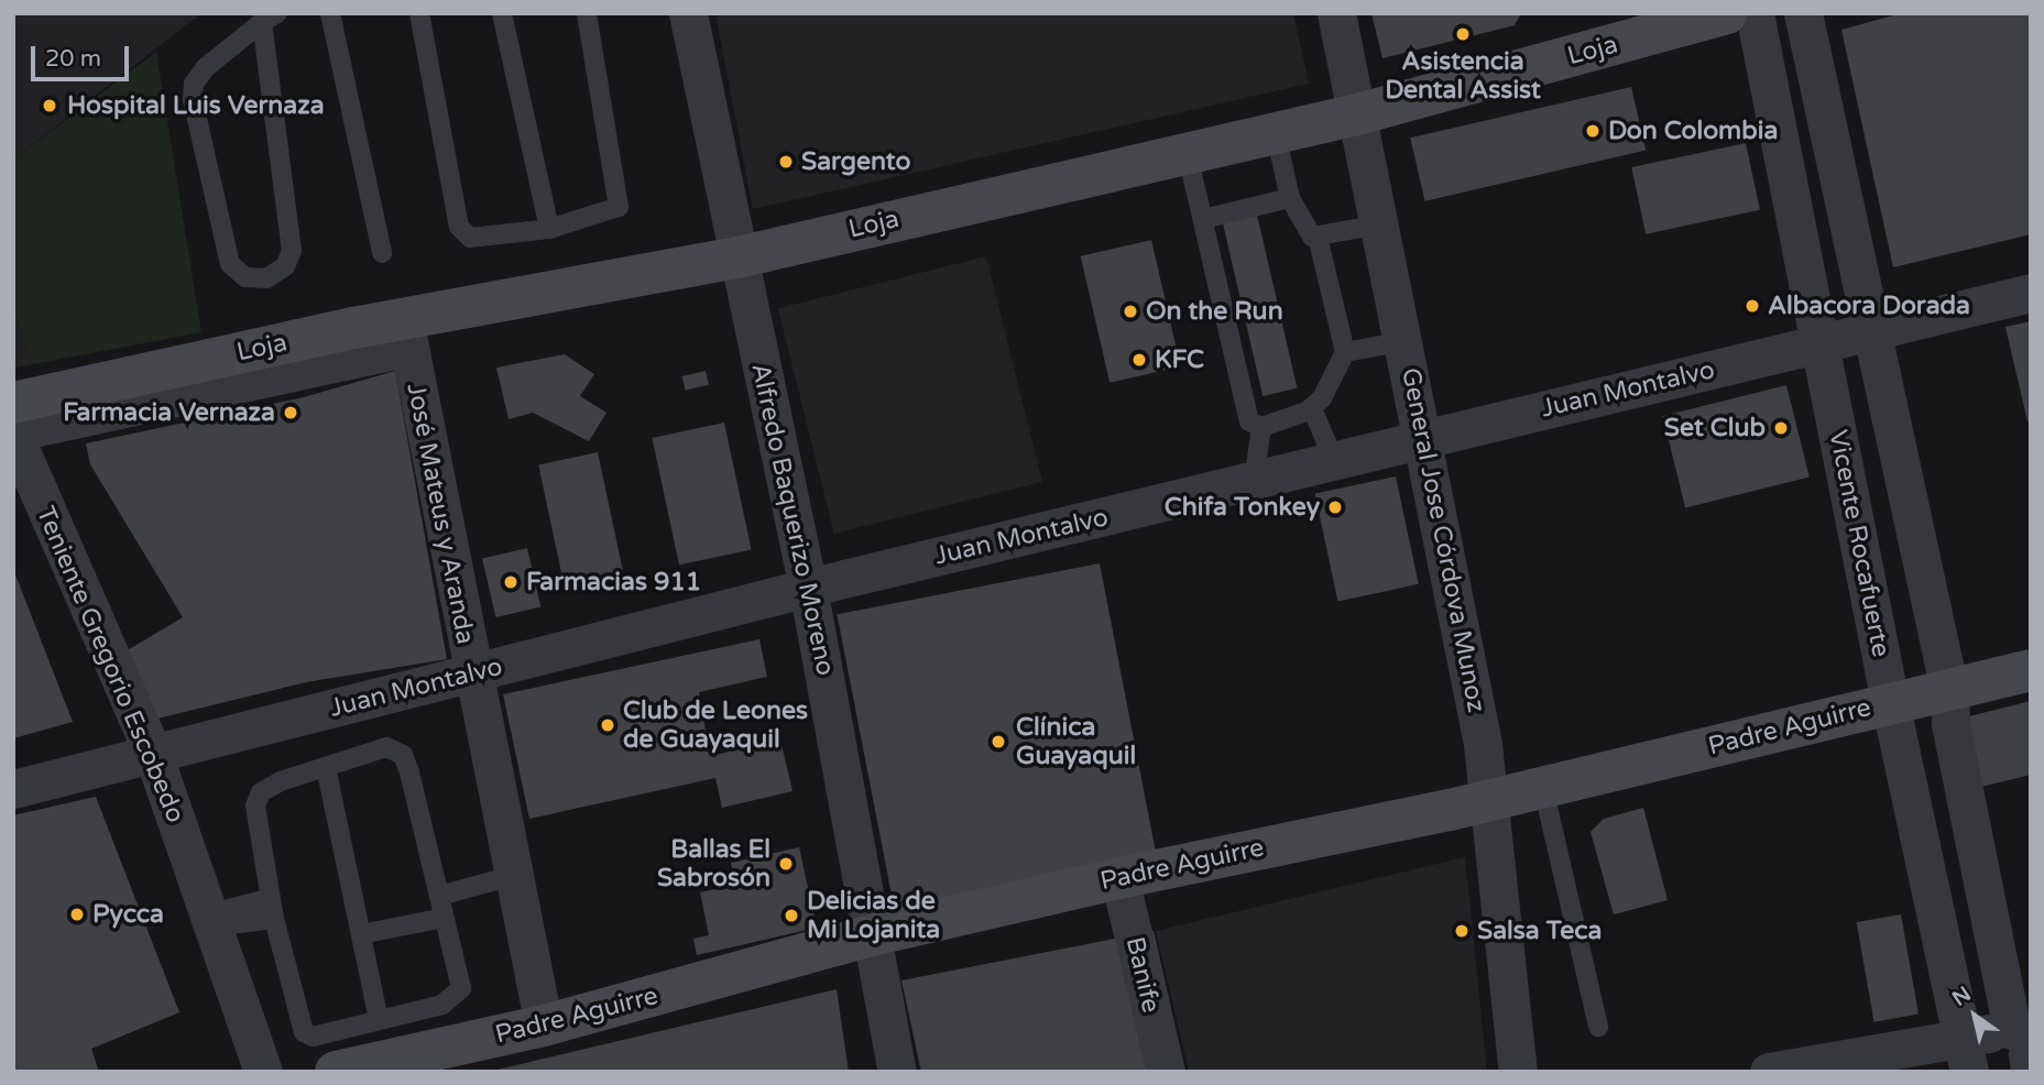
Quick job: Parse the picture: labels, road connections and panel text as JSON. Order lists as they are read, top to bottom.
{
  "streets": {
    "main road": ["Loja", "Padre Aguirre"],
    "street": [
      "Juan Montalvo",
      "José Mateus y Aranda",
      "Alfredo Baquerizo Moreno",
      "General Jose Córdova Munoz",
      "Vicente Rocafuerte",
      "Teniente Gregorio Escobedo",
      "Banife"
    ]
  },
  "crossings": [
    ["Loja", "José Mateus y Aranda"],
    ["Loja", "Alfredo Baquerizo Moreno"],
    ["Loja", "General Jose Córdova Munoz"],
    ["Loja", "Teniente Gregorio Escobedo"],
    ["Juan Montalvo", "José Mateus y Aranda"],
    ["Juan Montalvo", "Alfredo Baquerizo Moreno"],
    ["Juan Montalvo", "General Jose Córdova Munoz"],
    ["Juan Montalvo", "Vicente Rocafuerte"],
    ["Juan Montalvo", "Teniente Gregorio Escobedo"],
    ["José Mateus y Aranda", "Padre Aguirre"],
    ["Alfredo Baquerizo Moreno", "Padre Aguirre"],
    ["General Jose Córdova Munoz", "Padre Aguirre"],
    ["Vicente Rocafuerte", "Padre Aguirre"],
    ["Padre Aguirre", "Banife"]
  ],
  "places": [
    "Asistencia Dental Assist",
    "Hospital Luis Vernaza",
    "Don Colombia",
    "Sargento",
    "Albacora Dorada",
    "On the Run",
    "KFC",
    "Farmacia Vernaza",
    "Set Club",
    "Chifa Tonkey",
    "Farmacias 911",
    "Club de Leones de Guayaquil",
    "Clínica Guayaquil",
    "Ballas El Sabrosón",
    "Pycca",
    "Delicias de Mi Lojanita",
    "Salsa Teca"
  ],
  "scale_bar": "20 m",
  "north": "top left"
}
